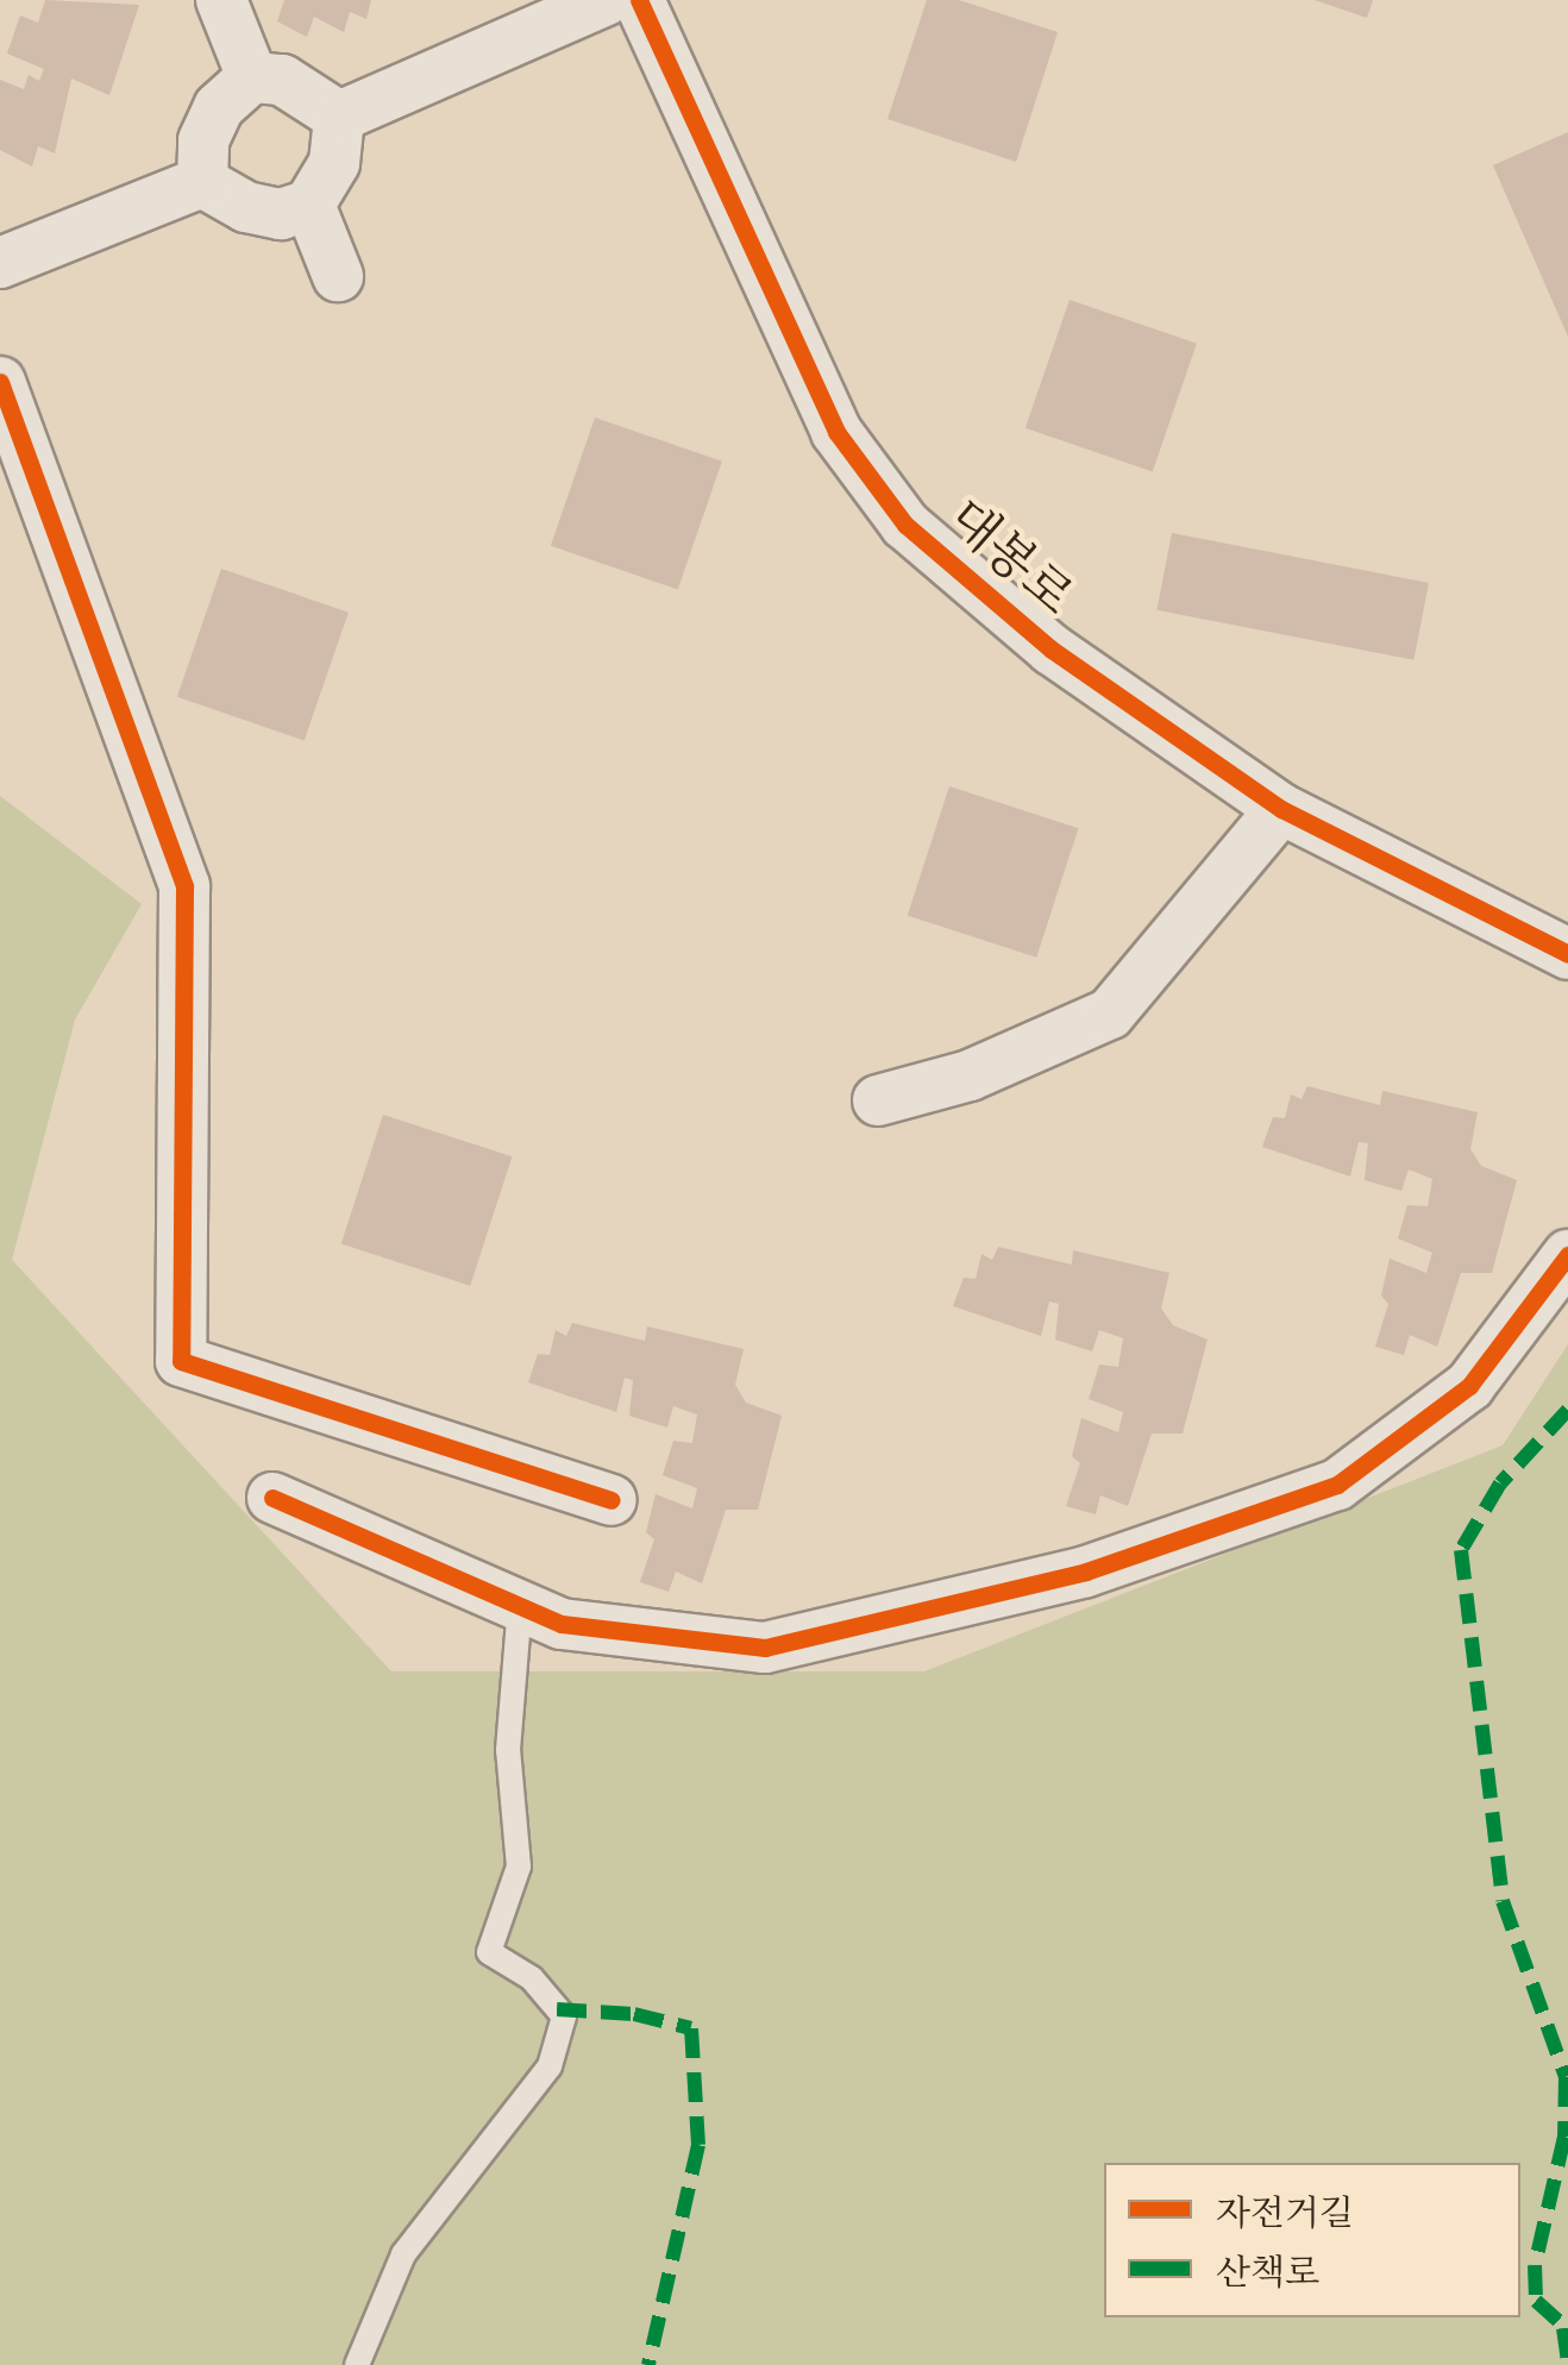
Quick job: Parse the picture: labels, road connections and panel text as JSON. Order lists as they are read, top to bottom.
{
  "streets": {
    "street": ["대봉로"]
  },
  "legend": ["자전거길", "산책로"]
}
